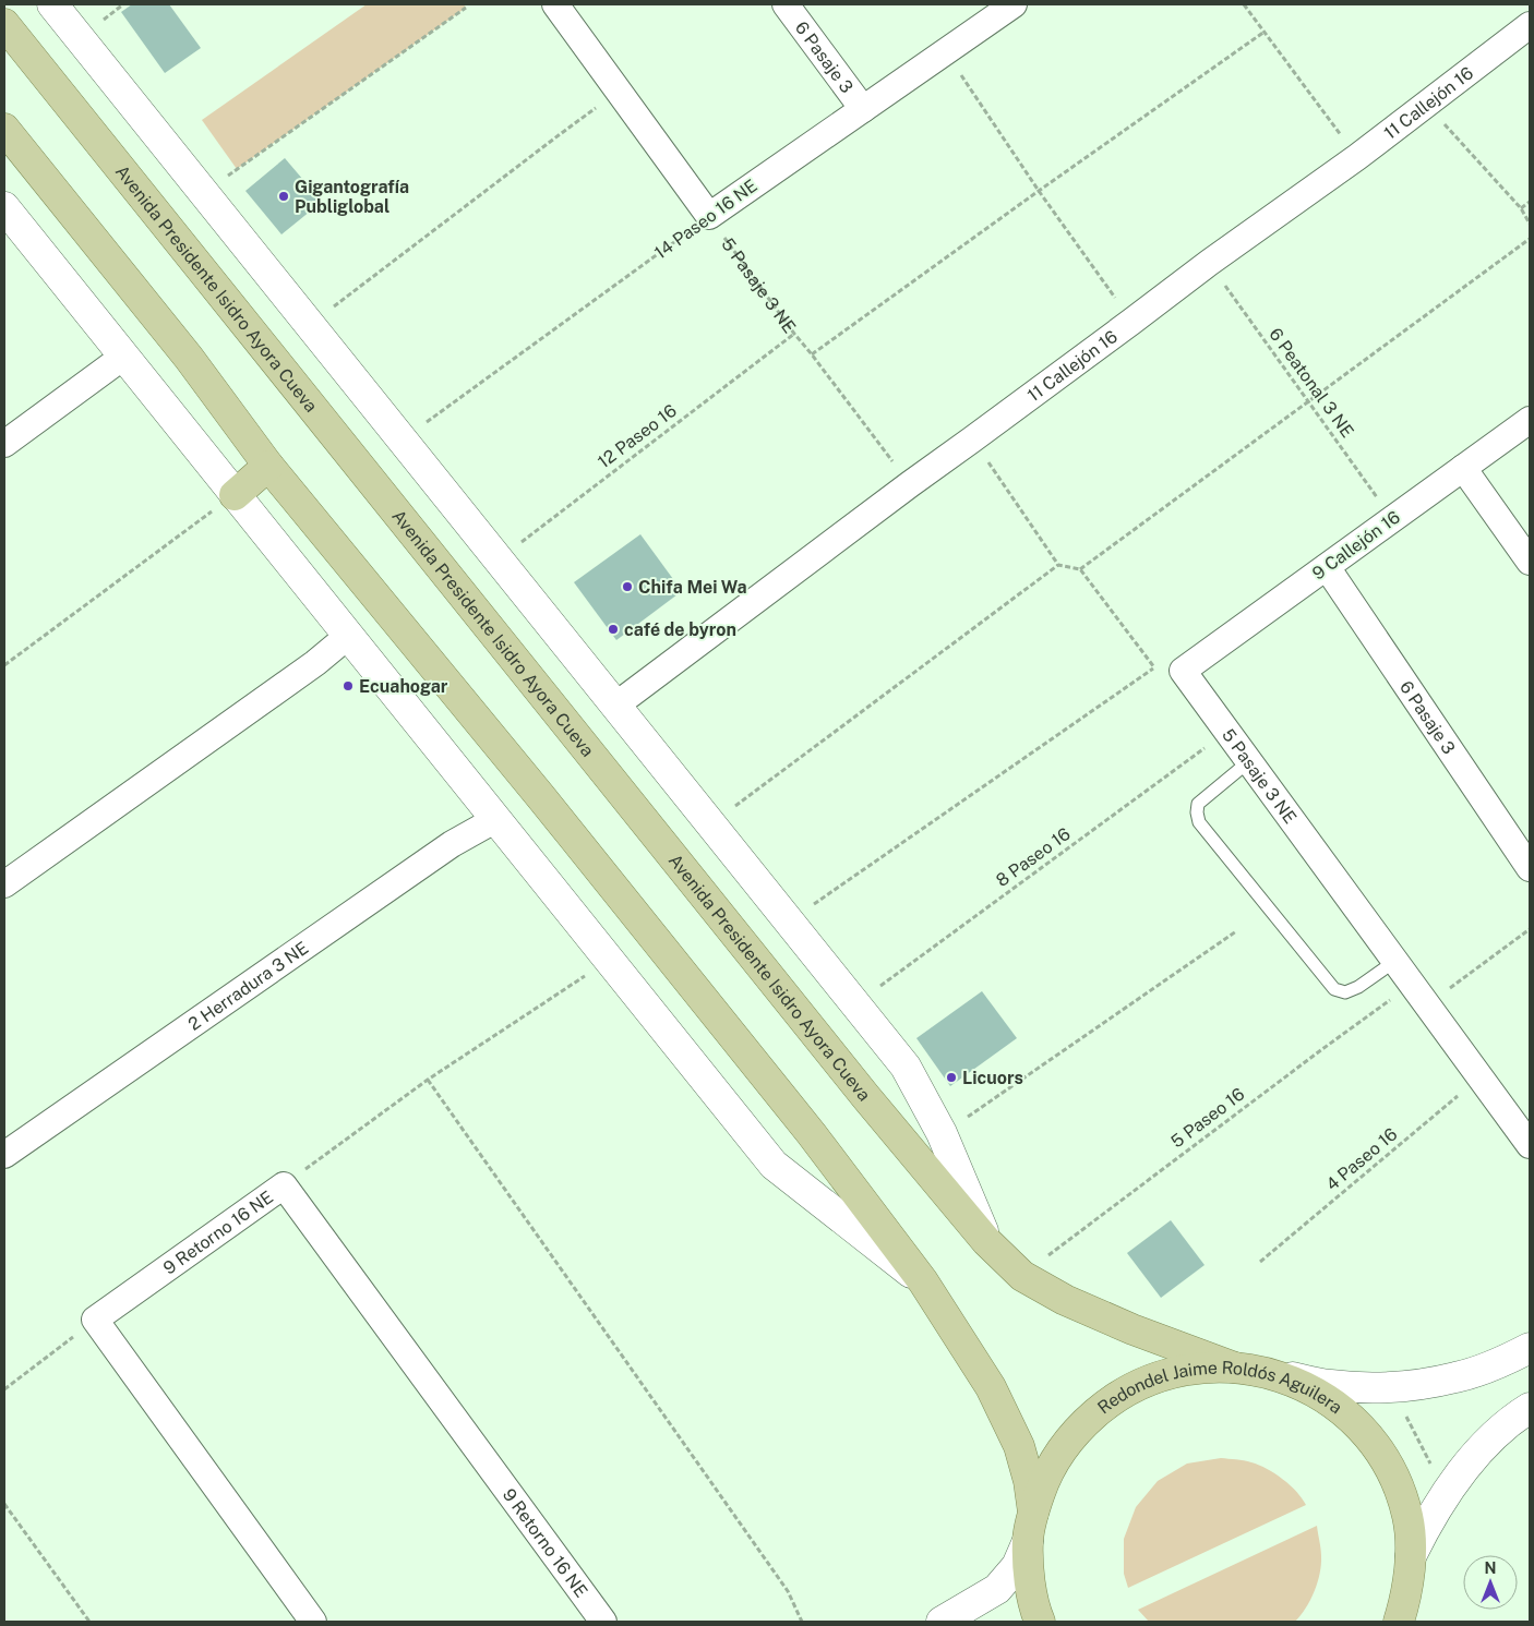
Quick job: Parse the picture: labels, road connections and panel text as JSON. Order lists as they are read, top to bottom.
{
  "streets": {
    "main road": ["Avenida Presidente Isidro Ayora Cueva", "Redondel Jaime Roldós Aguilera"],
    "street": [
      "6 Pasaje 3",
      "11 Callejón 16",
      "14 Paseo 16 NE",
      "5 Pasaje 3 NE",
      "9 Callejón 16",
      "2 Herradura 3 NE",
      "9 Retorno 16 NE"
    ],
    "path": [
      "6 Peatonal 3 NE",
      "12 Paseo 16",
      "8 Paseo 16",
      "5 Paseo 16",
      "4 Paseo 16"
    ]
  },
  "crossings": [
    ["6 Pasaje 3", "14 Paseo 16 NE"],
    ["6 Pasaje 3", "9 Callejón 16"],
    ["11 Callejón 16", "5 Pasaje 3 NE"],
    ["11 Callejón 16", "Avenida Presidente Isidro Ayora Cueva"],
    ["11 Callejón 16", "6 Peatonal 3 NE"],
    ["14 Paseo 16 NE", "5 Pasaje 3 NE"],
    ["14 Paseo 16 NE", "Avenida Presidente Isidro Ayora Cueva"],
    ["5 Pasaje 3 NE", "12 Paseo 16"],
    ["5 Pasaje 3 NE", "9 Callejón 16"],
    ["5 Pasaje 3 NE", "8 Paseo 16"],
    ["5 Pasaje 3 NE", "5 Paseo 16"],
    ["5 Pasaje 3 NE", "4 Paseo 16"],
    ["Avenida Presidente Isidro Ayora Cueva", "12 Paseo 16"],
    ["Avenida Presidente Isidro Ayora Cueva", "8 Paseo 16"],
    ["Avenida Presidente Isidro Ayora Cueva", "5 Paseo 16"],
    ["Avenida Presidente Isidro Ayora Cueva", "Redondel Jaime Roldós Aguilera"],
    ["6 Peatonal 3 NE", "9 Callejón 16"]
  ],
  "places": [
    "Gigantografía Publiglobal",
    "Chifa Mei Wa",
    "café de byron",
    "Ecuahogar",
    "Licuors"
  ],
  "north": "top"
}
